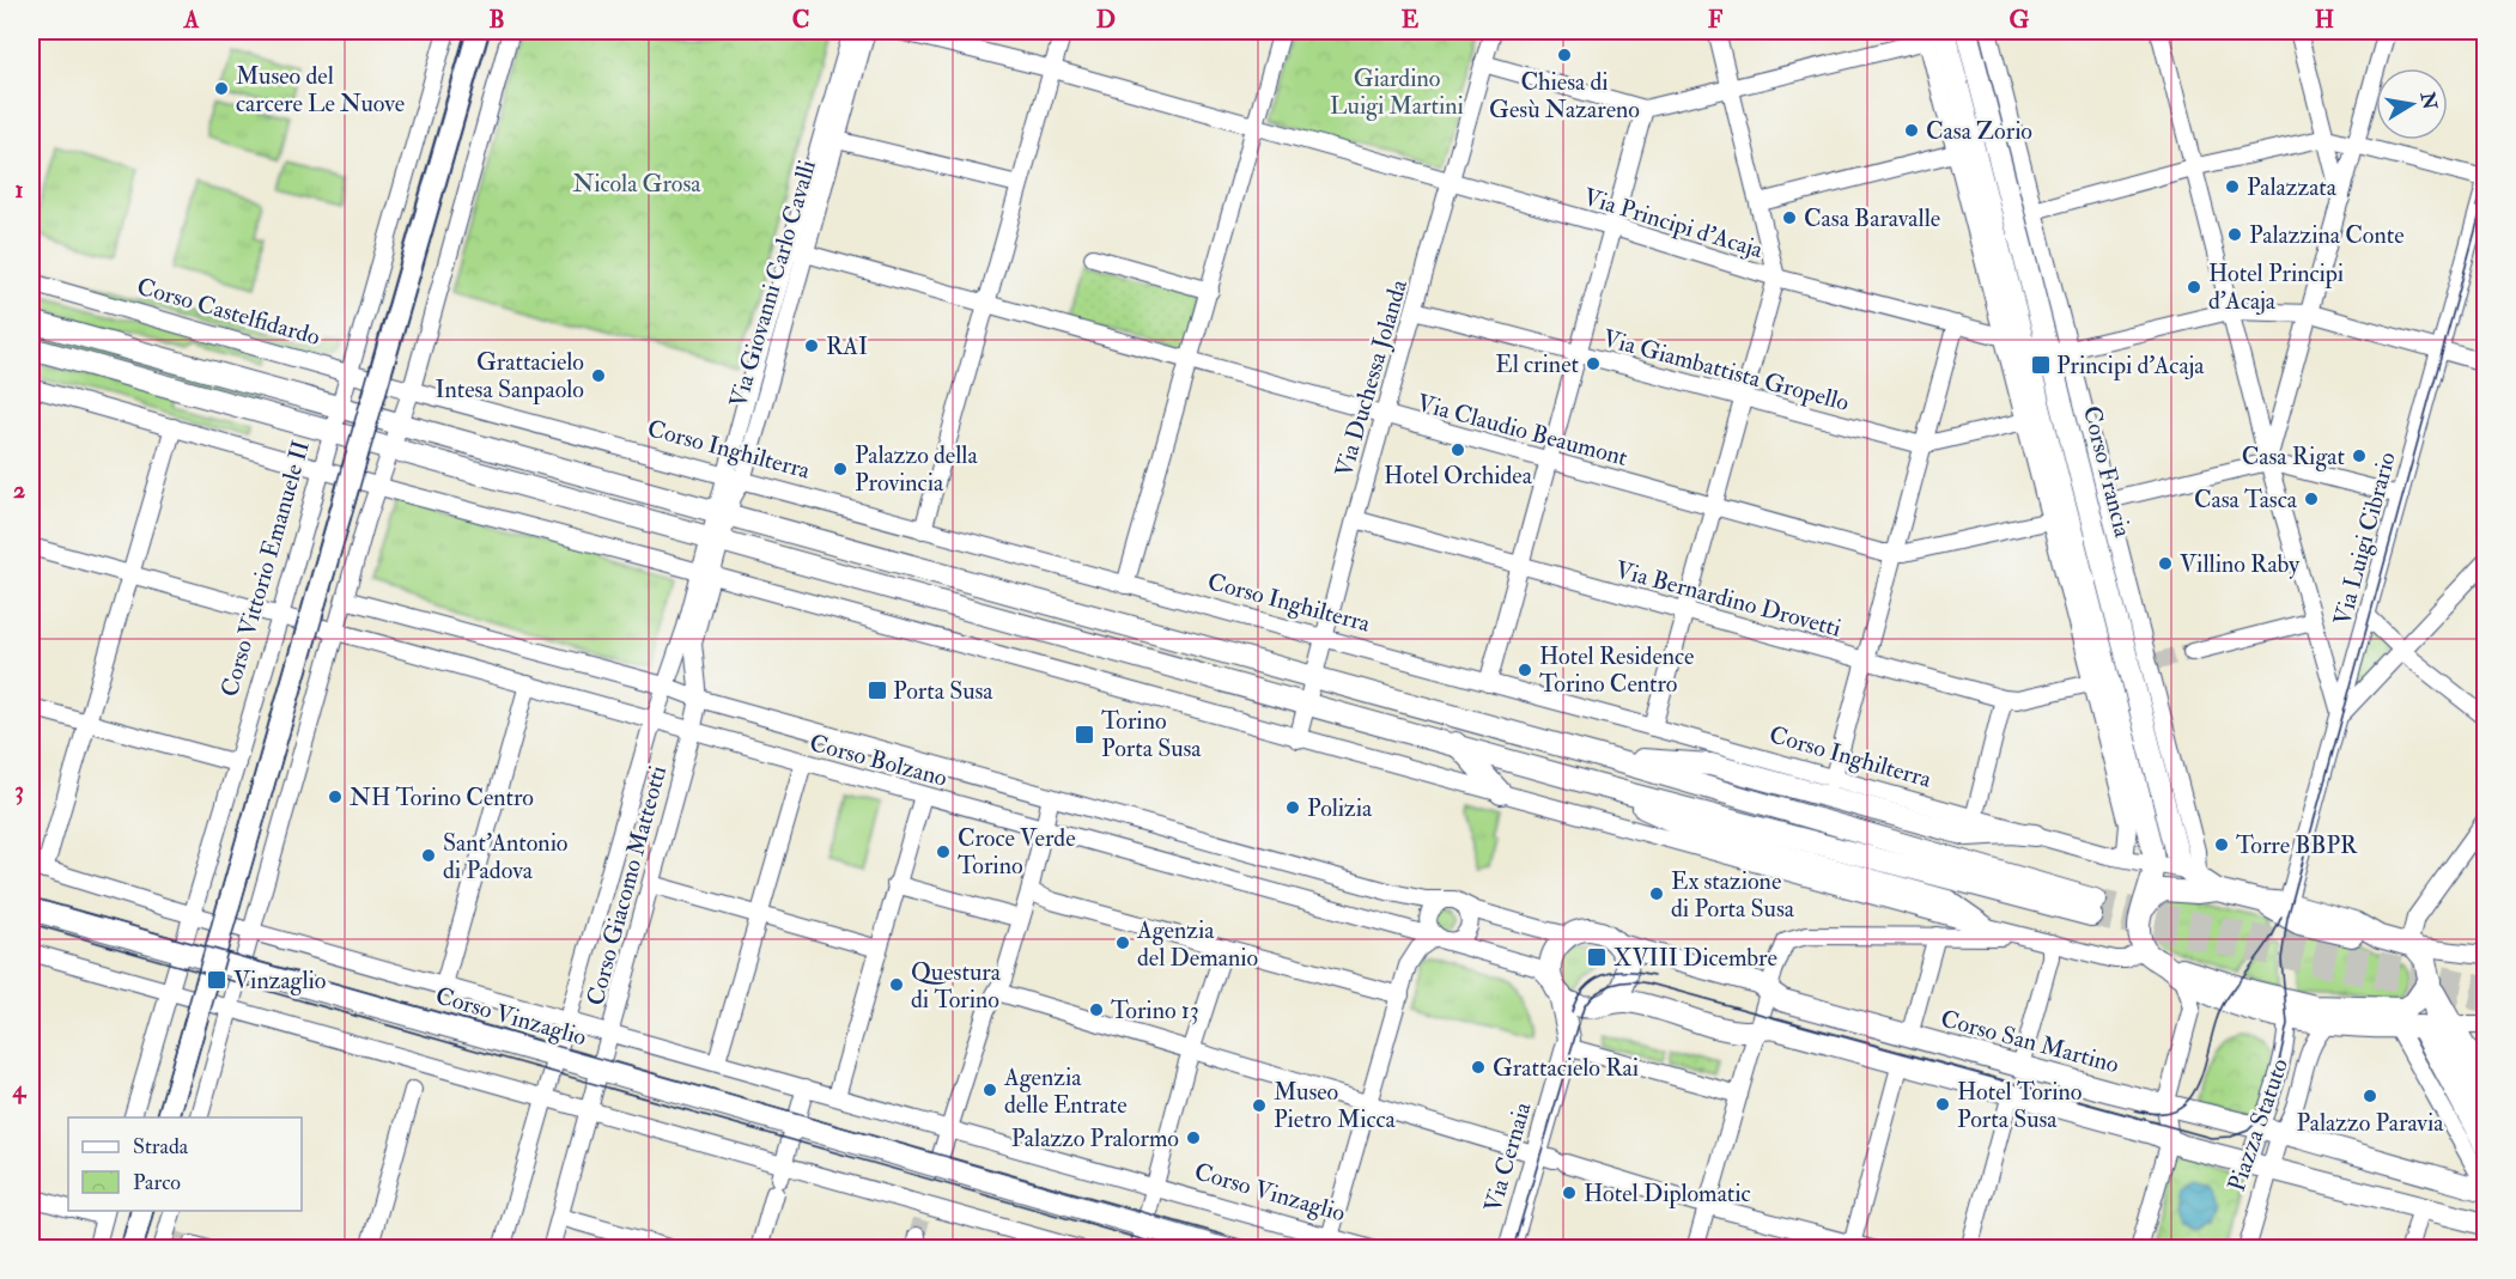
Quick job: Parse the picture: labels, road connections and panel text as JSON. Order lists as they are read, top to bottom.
{
  "streets": {
    "main road": [
      "Corso Francia",
      "Corso Vinzaglio",
      "Corso San Martino",
      "Via Cernaia"
    ],
    "street": [
      "Via Principi d'Acaja",
      "Via Giovanni Carlo Cavalli",
      "Corso Castelfidardo",
      "Via Giambattista Gropello",
      "Via Duchessa Jolanda",
      "Via Claudio Beaumont",
      "Corso Inghilterra",
      "Via Luigi Cibrario",
      "Corso Vittorio Emanuele II",
      "Via Bernardino Drovetti",
      "Corso Bolzano",
      "Corso Giacomo Matteotti",
      "Piazza Statuto"
    ]
  },
  "crossings": [
    ["Via Principi d'Acaja", "Via Duchessa Jolanda"],
    ["Via Principi d'Acaja", "Corso Francia"],
    ["Via Principi d'Acaja", "Via Luigi Cibrario"],
    ["Via Giovanni Carlo Cavalli", "Via Claudio Beaumont"],
    ["Via Giovanni Carlo Cavalli", "Corso Inghilterra"],
    ["Via Giovanni Carlo Cavalli", "Corso Giacomo Matteotti"],
    ["Corso Castelfidardo", "Corso Inghilterra"],
    ["Corso Castelfidardo", "Corso Vittorio Emanuele II"],
    ["Via Giambattista Gropello", "Via Duchessa Jolanda"],
    ["Via Giambattista Gropello", "Corso Francia"],
    ["Via Duchessa Jolanda", "Via Claudio Beaumont"],
    ["Via Duchessa Jolanda", "Corso Inghilterra"],
    ["Via Duchessa Jolanda", "Via Bernardino Drovetti"],
    ["Via Claudio Beaumont", "Corso Francia"],
    ["Corso Inghilterra", "Corso Francia"],
    ["Corso Francia", "Via Bernardino Drovetti"],
    ["Corso Vittorio Emanuele II", "Corso Bolzano"],
    ["Corso Vittorio Emanuele II", "Corso Vinzaglio"],
    ["Corso Bolzano", "Corso Giacomo Matteotti"],
    ["Corso Bolzano", "Corso San Martino"],
    ["Corso Bolzano", "Via Cernaia"],
    ["Corso Giacomo Matteotti", "Corso Vinzaglio"],
    ["Corso San Martino", "Piazza Statuto"],
    ["Corso San Martino", "Via Cernaia"]
  ],
  "parks": ["Giardino Luigi Martini", "Nicola Grosa"],
  "places": {
    "other": [
      "Chiesa di Gesù Nazareno",
      "Museo del carcere Le Nuove",
      "Casa Zorio",
      "Palazzata",
      "Casa Baravalle",
      "Palazzina Conte",
      "Hotel Principi d'Acaja",
      "RAI",
      "El crinet",
      "Grattacielo Intesa Sanpaolo",
      "Hotel Orchidea",
      "Casa Rigat",
      "Palazzo della Provincia",
      "Casa Tasca",
      "Villino Raby",
      "Hotel Residence Torino Centro",
      "NH Torino Centro",
      "Polizia",
      "Torre BBPR",
      "Croce Verde Torino",
      "Sant'Antonio di Padova",
      "Ex stazione di Porta Susa",
      "Agenzia del Demanio",
      "Questura di Torino",
      "Torino 13",
      "Grattacielo Rai",
      "Agenzia delle Entrate",
      "Palazzo Paravia",
      "Hotel Torino Porta Susa",
      "Museo Pietro Micca",
      "Palazzo Pralormo",
      "Hotel Diplomatic"
    ],
    "transit": [
      "Principi d'Acaja",
      "Porta Susa",
      "Torino Porta Susa",
      "XVIII Dicembre",
      "Vinzaglio"
    ]
  },
  "legend": ["Strada", "Parco"],
  "north": "right",
  "grid": {
    "columns": [
      "A",
      "B",
      "C",
      "D",
      "E",
      "F",
      "G",
      "H"
    ],
    "rows": [
      "1",
      "2",
      "3",
      "4"
    ]
  }
}
